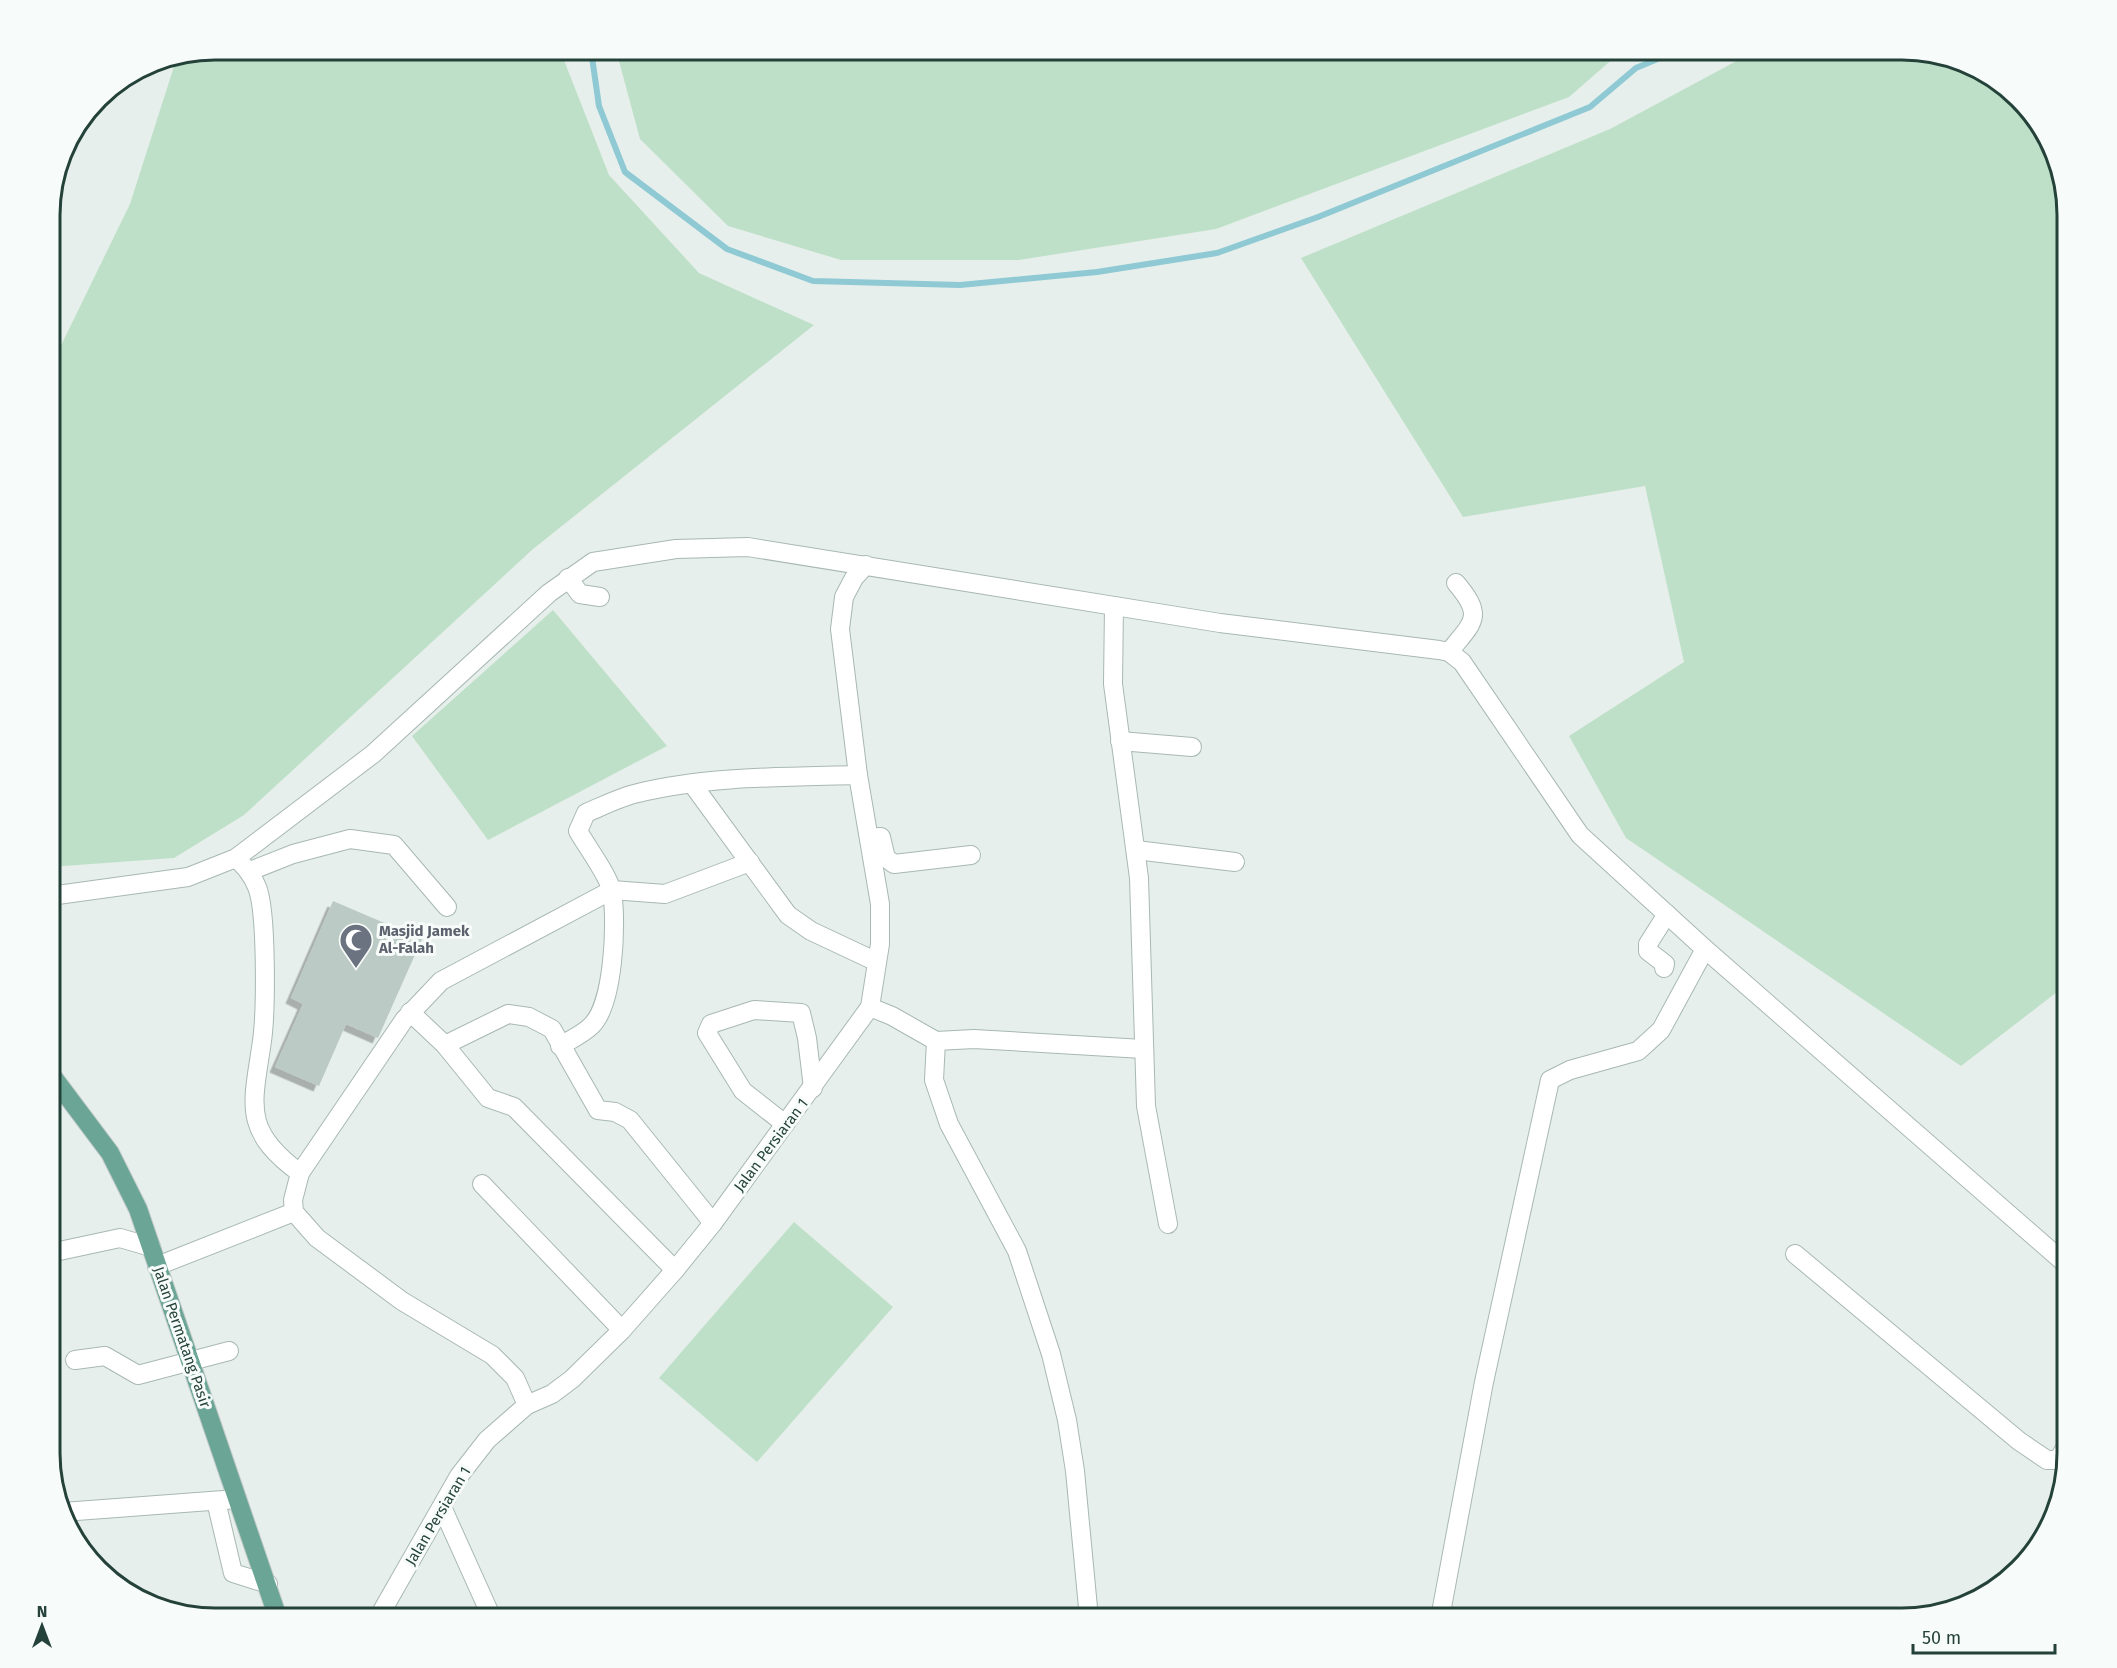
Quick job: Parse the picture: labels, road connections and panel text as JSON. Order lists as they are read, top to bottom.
{
  "streets": {
    "main road": ["Jalan Permatang Pasir"],
    "street": ["Jalan Persiaran 1"]
  },
  "places": {
    "mosque": ["Masjid Jamek Al-Falah"]
  },
  "scale_bar": "50 m",
  "north": "top"
}
